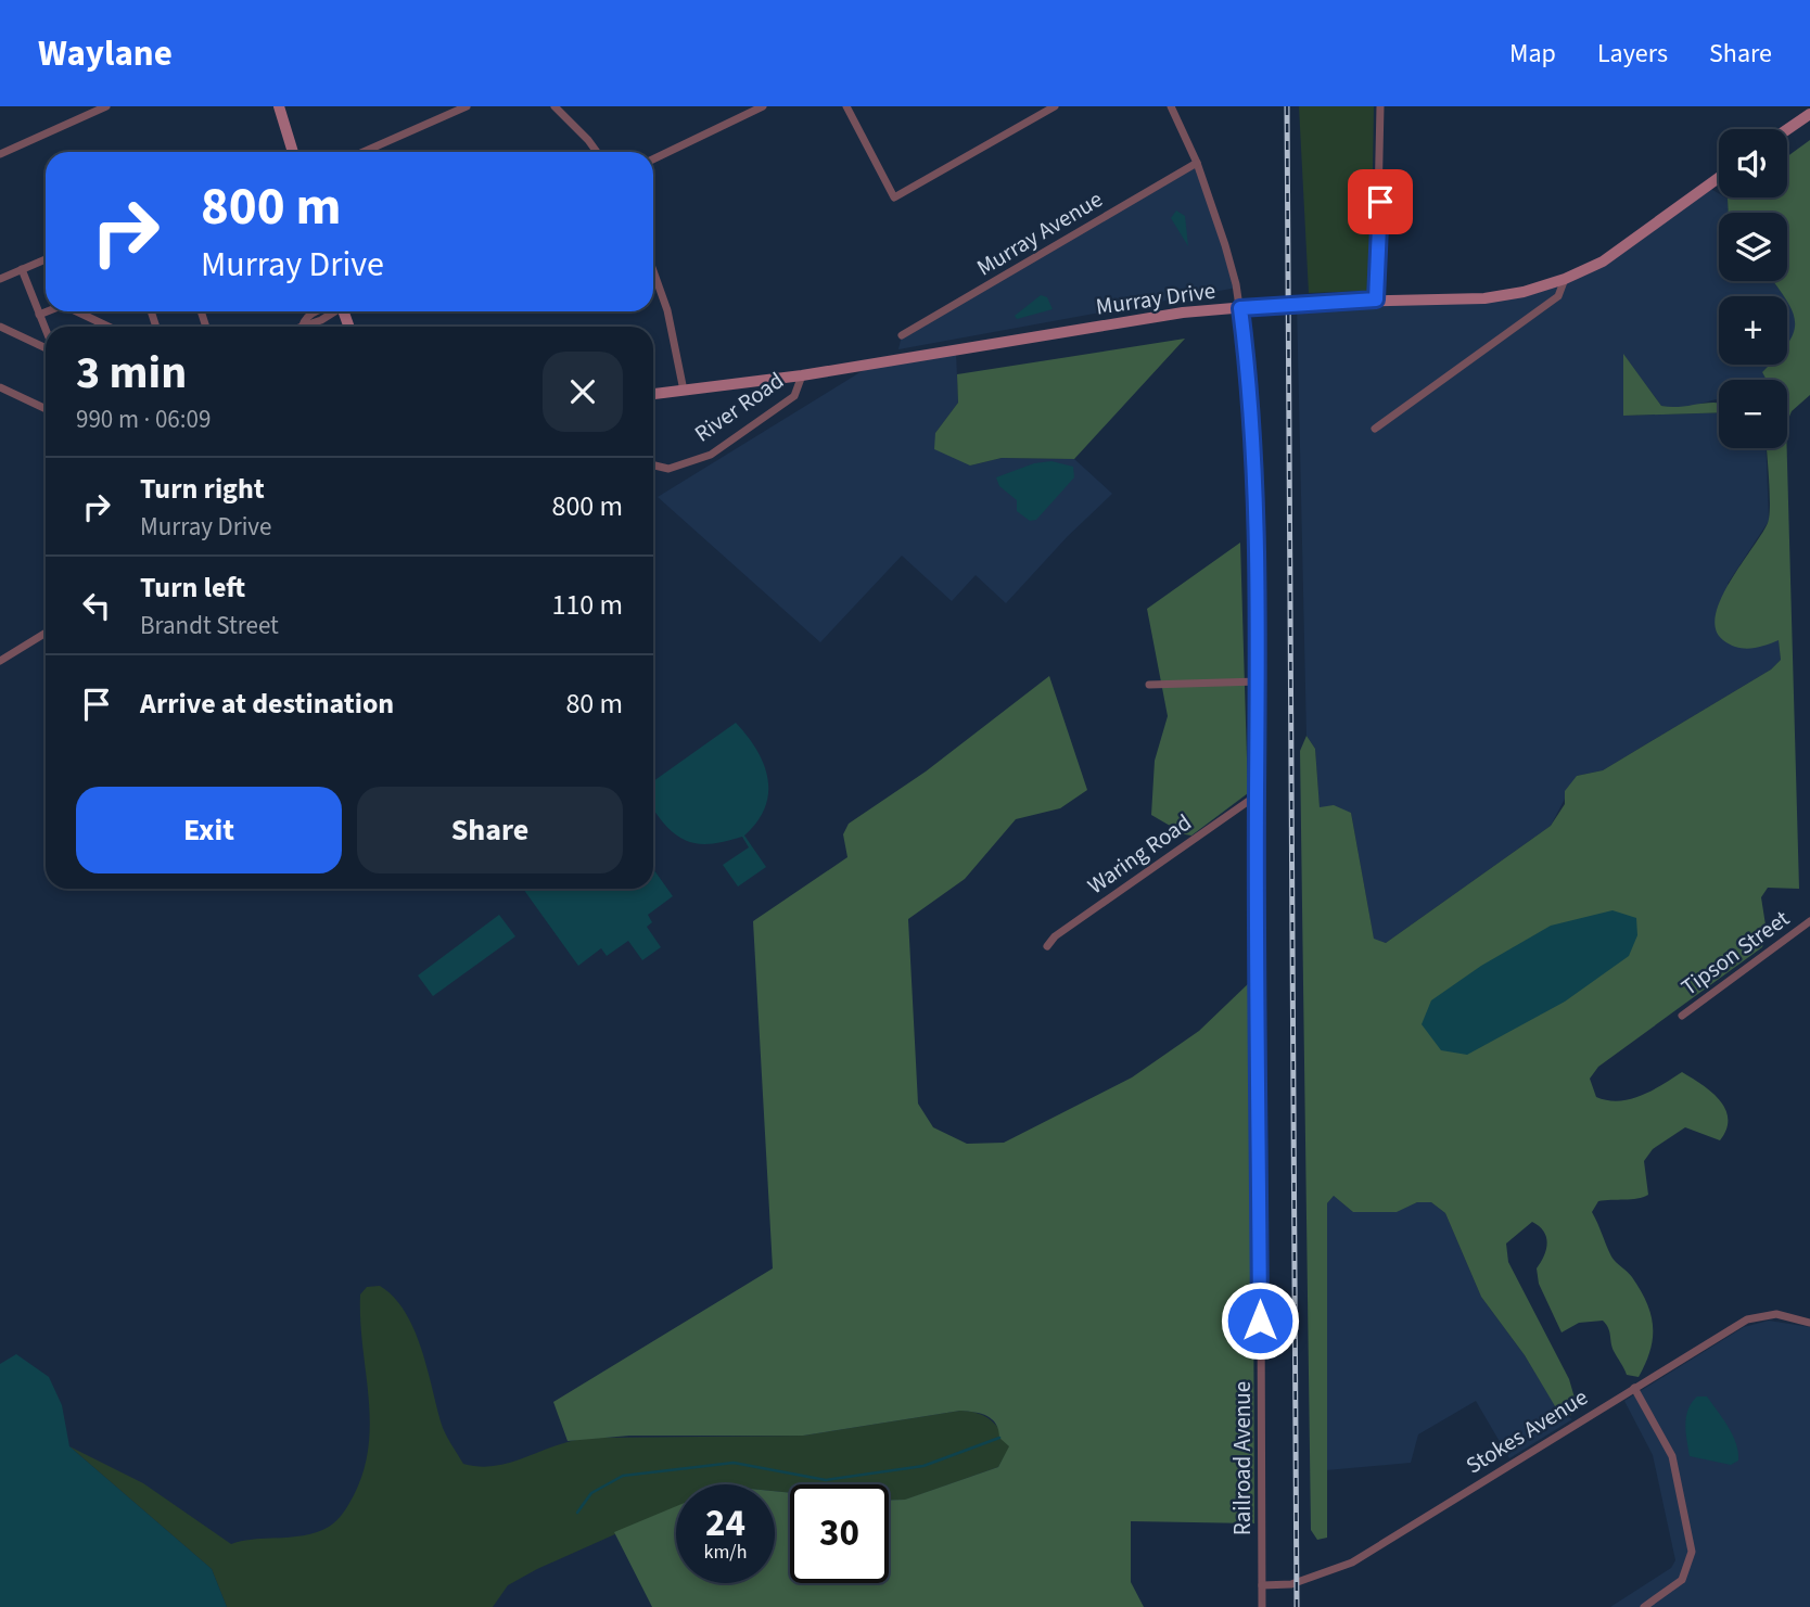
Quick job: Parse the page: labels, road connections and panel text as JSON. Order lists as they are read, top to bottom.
{
  "streets": {
    "street": [
      "Murray Avenue",
      "Murray Drive",
      "River Road",
      "Waring Road",
      "Tipson Street",
      "Stokes Avenue",
      "Railroad Avenue"
    ]
  },
  "crossings": [
    ["Murray Avenue", "Railroad Avenue"],
    ["Murray Drive", "River Road"],
    ["Murray Drive", "Railroad Avenue"],
    ["Waring Road", "Railroad Avenue"],
    ["Stokes Avenue", "Railroad Avenue"]
  ],
  "page": {
    "header": "Waylane",
    "nav": ["Map", "Layers", "Share"],
    "map_buttons": ["+", "−"],
    "turn": ["800 m", "Murray Drive"],
    "heading": ["3 min", "990 m · 06:09"],
    "list": [
      {
        "name": "Turn right",
        "note": "Murray Drive",
        "value": "800 m"
      },
      {
        "name": "Turn left",
        "note": "Brandt Street",
        "value": "110 m"
      },
      {
        "name": "Arrive at destination",
        "value": "80 m"
      }
    ],
    "buttons": ["Exit", "Share"],
    "speed": "24 km/h",
    "limit": "30"
  }
}
